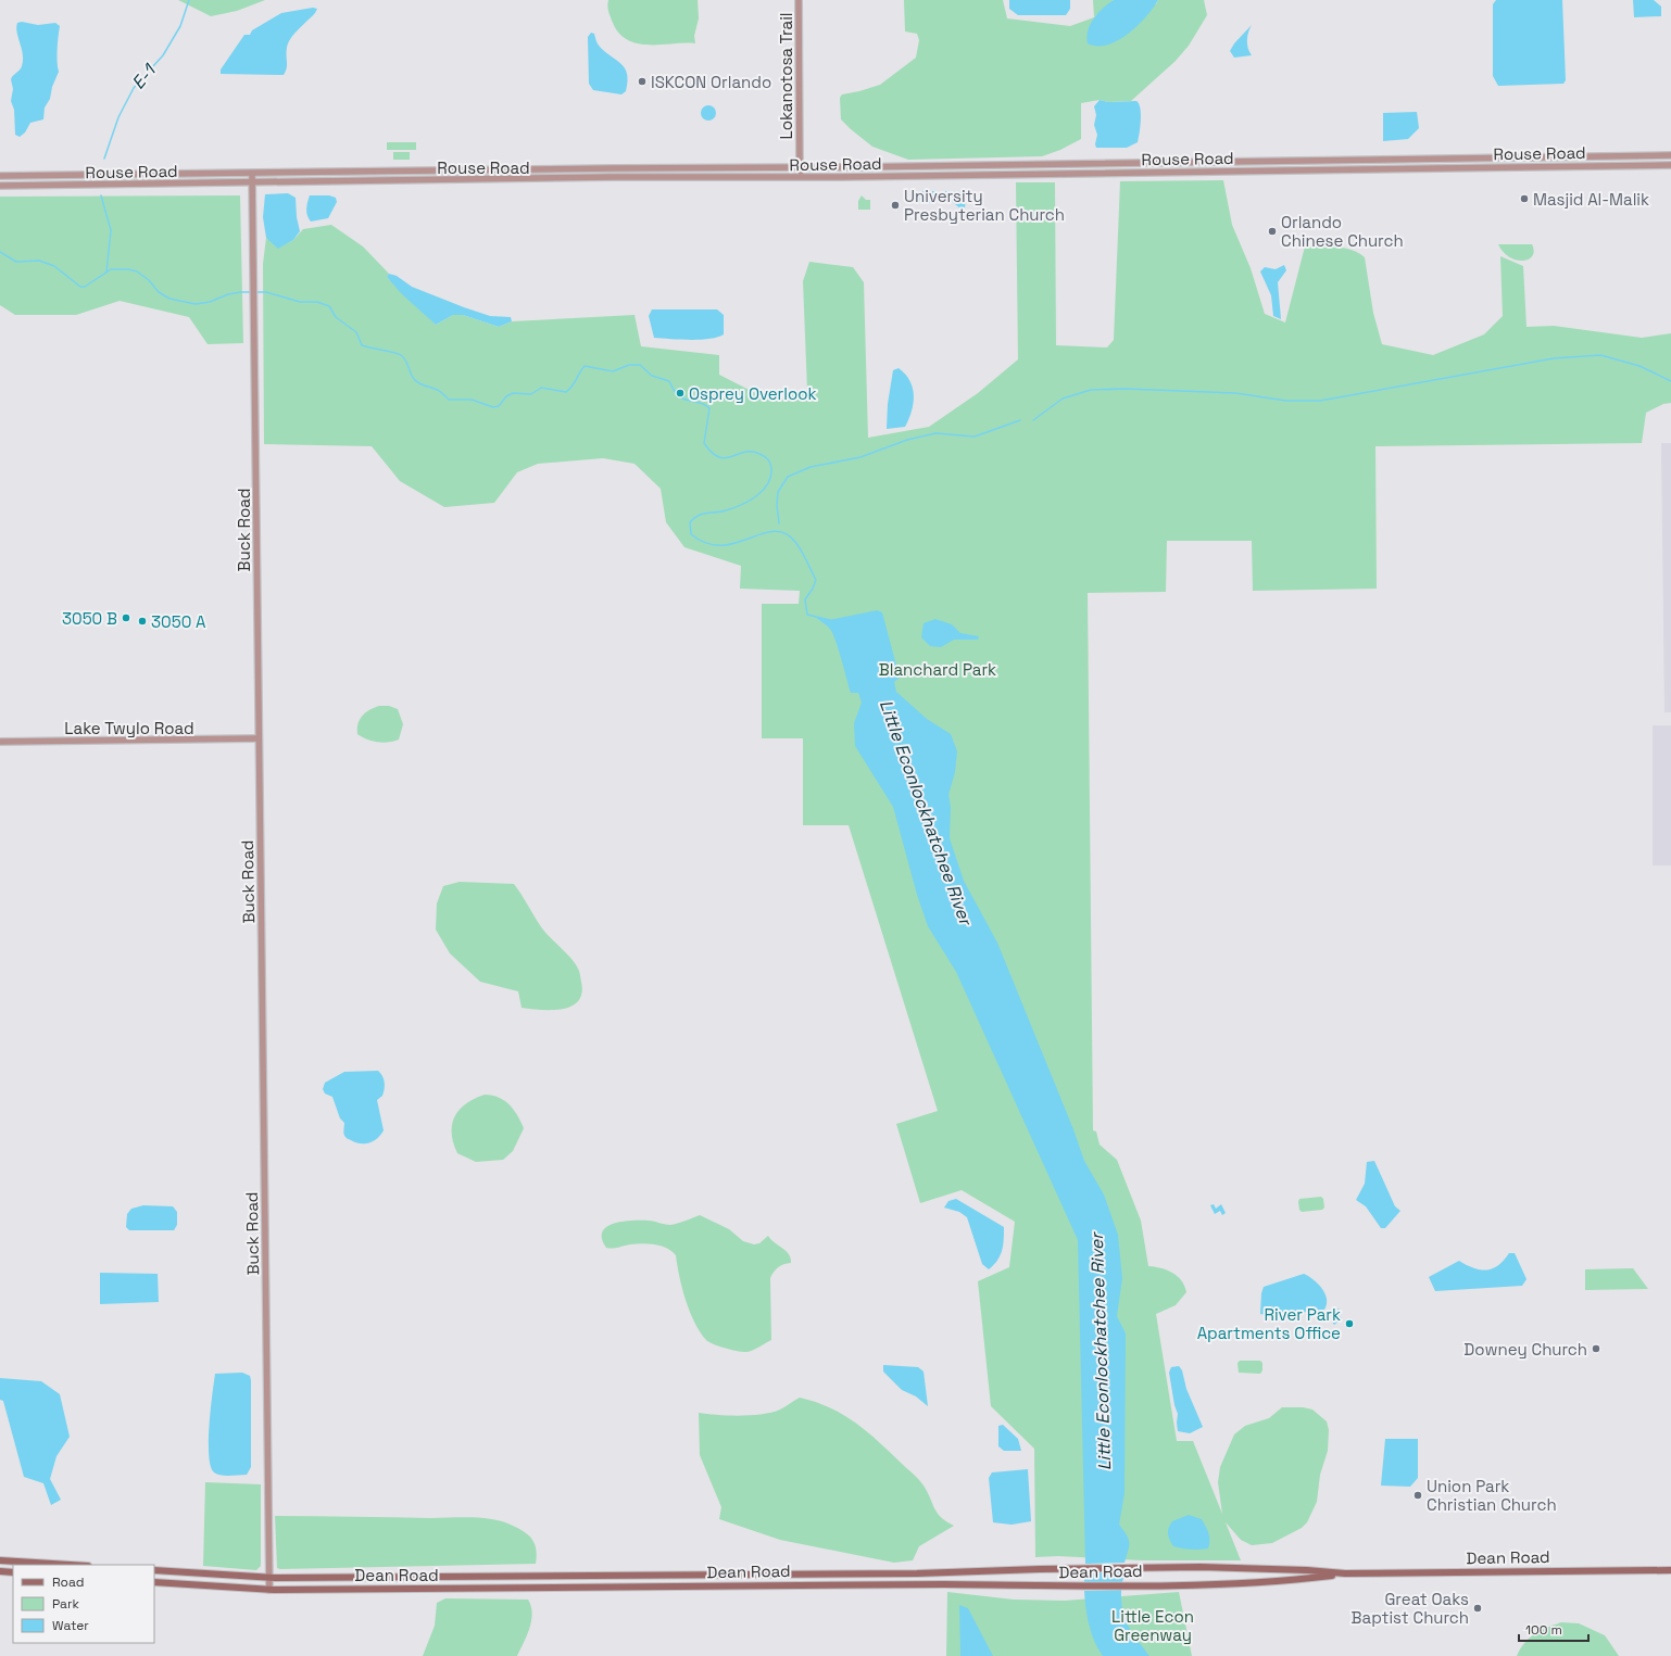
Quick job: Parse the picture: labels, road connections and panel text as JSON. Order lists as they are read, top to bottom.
{
  "streets": {
    "main road": ["Dean Road"],
    "street": [
      "Lokanotosa Trail",
      "Rouse Road",
      "Buck Road",
      "Lake Twylo Road"
    ]
  },
  "crossings": [
    ["Lokanotosa Trail", "Rouse Road"],
    ["Rouse Road", "Buck Road"],
    ["Buck Road", "Lake Twylo Road"],
    ["Buck Road", "Dean Road"]
  ],
  "water": ["E-1", "Little Econlockhatchee River"],
  "parks": ["Blanchard Park", "Little Econ Greenway"],
  "places": [
    "ISKCON Orlando",
    "Masjid Al-Malik",
    "University Presbyterian Church",
    "Orlando Chinese Church",
    "Osprey Overlook",
    "3050 B",
    "3050 A",
    "River Park Apartments Office",
    "Downey Church",
    "Union Park Christian Church",
    "Great Oaks Baptist Church"
  ],
  "legend": ["Road", "Park", "Water"],
  "scale_bar": "100 m"
}
